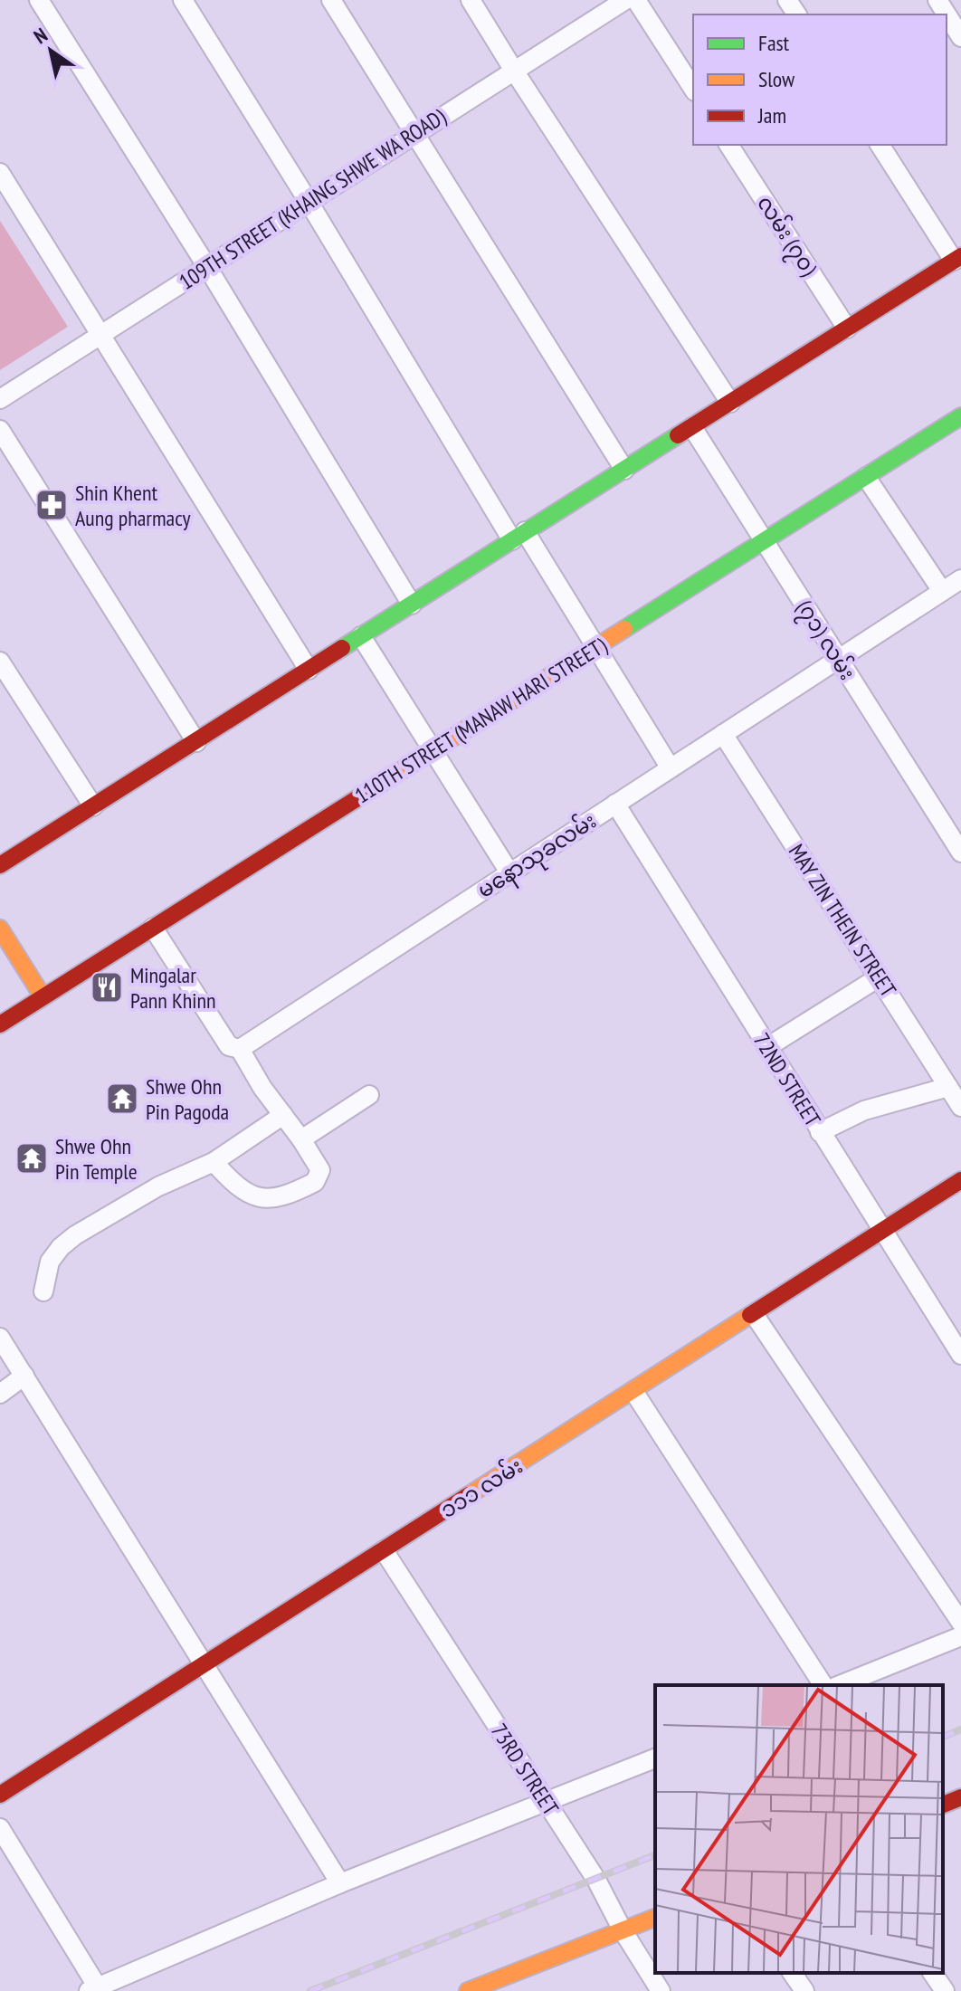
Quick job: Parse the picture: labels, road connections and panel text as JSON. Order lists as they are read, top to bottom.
{
  "streets": {
    "street": [
      "109TH STREET (KHAING SHWE WA ROAD)",
      "လမ်း (၇၀)",
      "(၇၁) လမ်း",
      "110TH STREET (MANAW HARI STREET)",
      "မနောသုခလမ်း",
      "MAY ZIN THEIN STREET",
      "72ND STREET",
      "၁၁၁ လမ်း",
      "73RD STREET"
    ]
  },
  "crossings": [
    ["(၇၁) လမ်း", "110TH STREET (MANAW HARI STREET)"],
    ["(၇၁) လမ်း", "မနောသုခလမ်း"],
    ["မနောသုခလမ်း", "MAY ZIN THEIN STREET"],
    ["မနောသုခလမ်း", "72ND STREET"],
    ["72ND STREET", "၁၁၁ လမ်း"],
    ["၁၁၁ လမ်း", "73RD STREET"]
  ],
  "places": {
    "pharmacy": ["Shin Khent Aung pharmacy"],
    "restaurant": ["Mingalar Pann Khinn"],
    "temple": ["Shwe Ohn Pin Pagoda", "Shwe Ohn Pin Temple"]
  },
  "legend": ["Fast", "Slow", "Jam"],
  "north": "top left"
}
